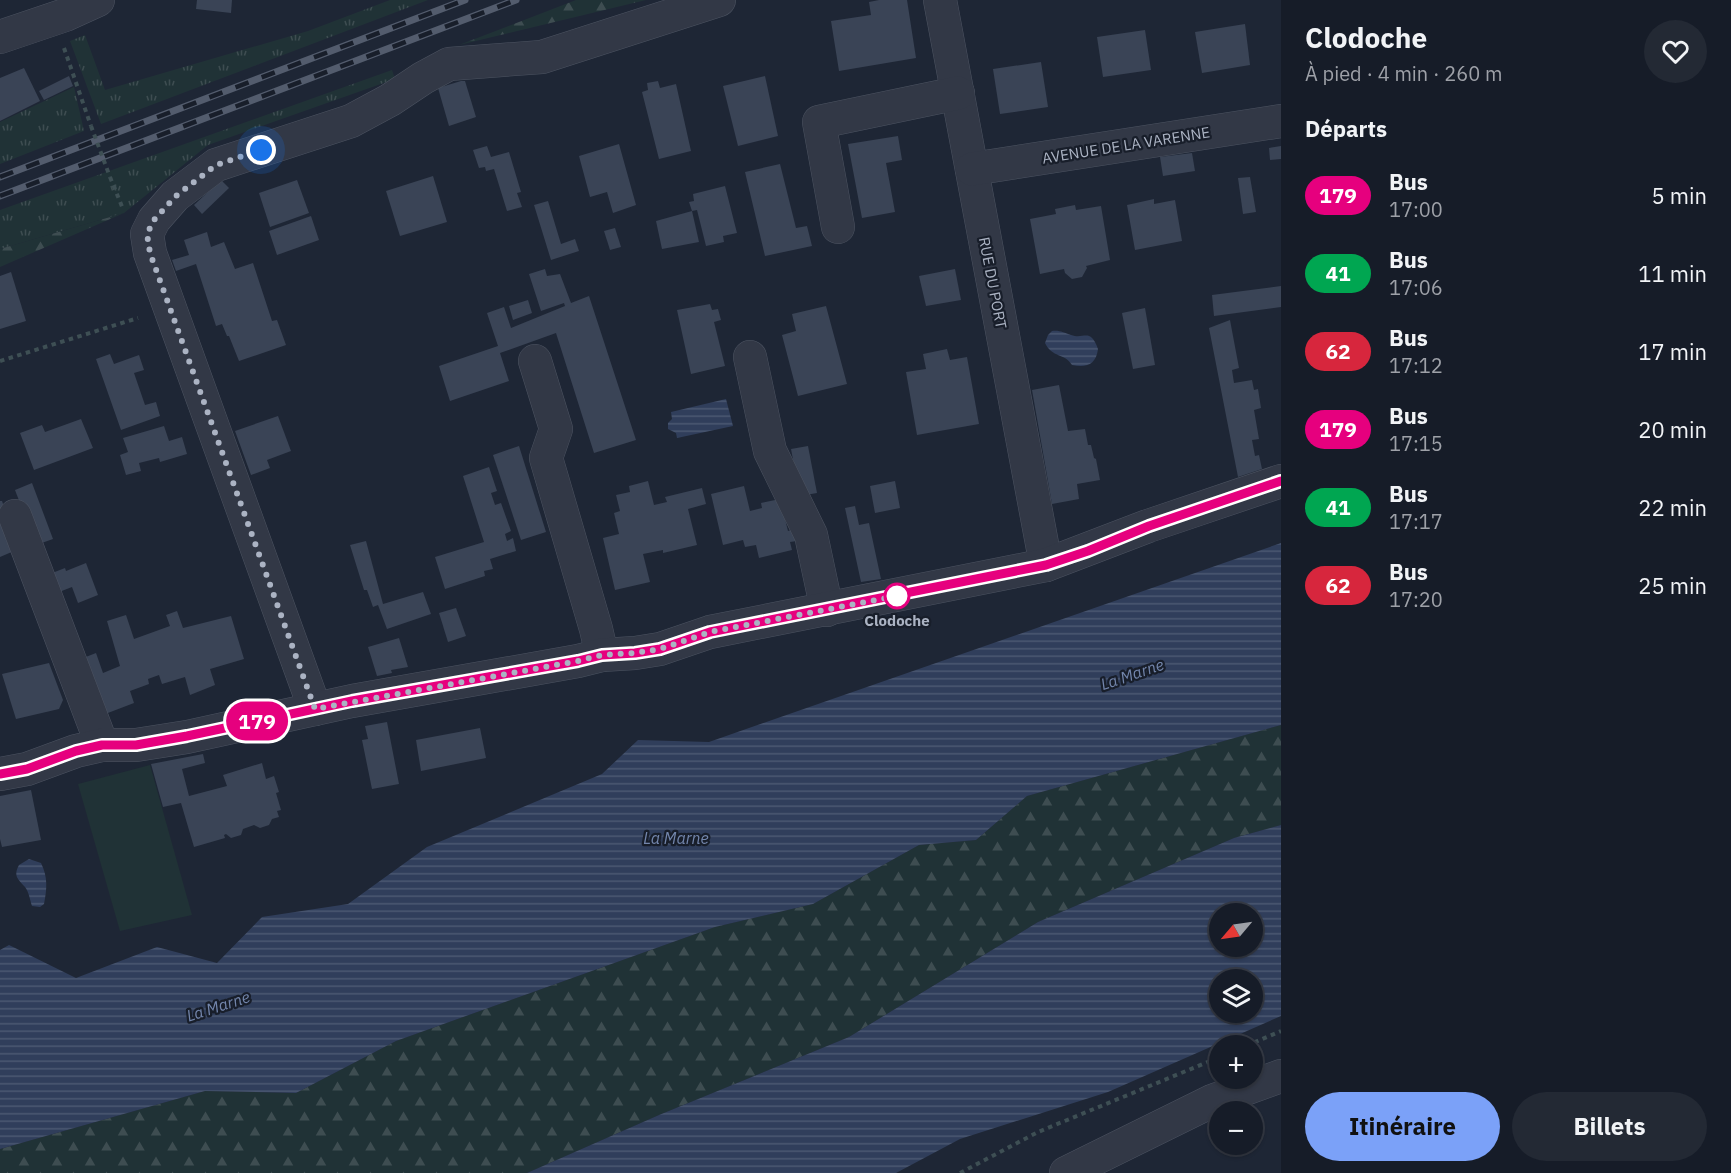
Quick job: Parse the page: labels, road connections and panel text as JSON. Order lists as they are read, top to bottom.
{
  "streets": {
    "street": ["AVENUE DE LA VARENNE", "RUE DU PORT"]
  },
  "crossings": [
    ["AVENUE DE LA VARENNE", "RUE DU PORT"]
  ],
  "water": ["La Marne"],
  "places": ["Clodoche"],
  "lines": ["bus line 179"],
  "north": "bottom left",
  "page": {
    "on_map": "179",
    "heading": [
      ["Clodoche", "À pied · 4 min · 260 m"],
      "Départs"
    ],
    "list": [
      {
        "mark": "179",
        "name": "Bus",
        "note": "17:00",
        "value": "5 min"
      },
      {
        "mark": "41",
        "name": "Bus",
        "note": "17:06",
        "value": "11 min"
      },
      {
        "mark": "62",
        "name": "Bus",
        "note": "17:12",
        "value": "17 min"
      },
      {
        "mark": "179",
        "name": "Bus",
        "note": "17:15",
        "value": "20 min"
      },
      {
        "mark": "41",
        "name": "Bus",
        "note": "17:17",
        "value": "22 min"
      },
      {
        "mark": "62",
        "name": "Bus",
        "note": "17:20",
        "value": "25 min"
      }
    ],
    "map_buttons": ["+", "−"],
    "buttons": ["Itinéraire", "Billets"]
  }
}
